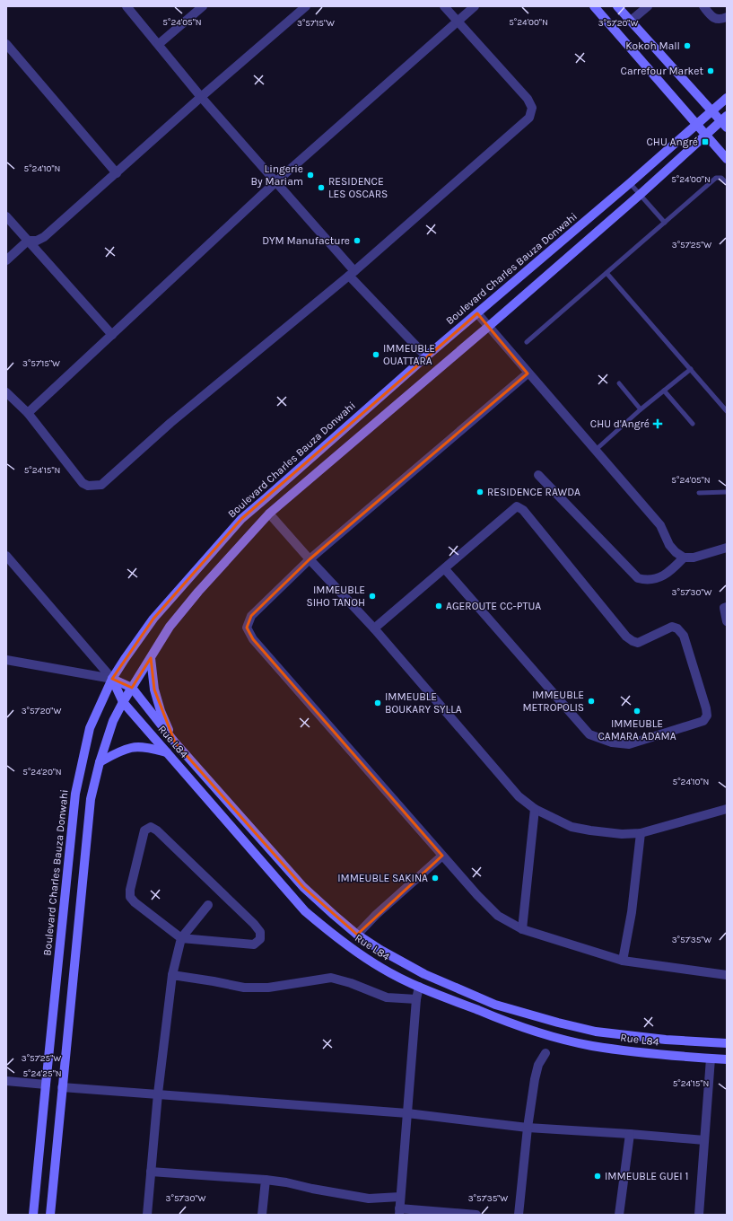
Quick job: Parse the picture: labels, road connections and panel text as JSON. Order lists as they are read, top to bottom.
{
  "streets": {
    "main road": ["Boulevard Charles Bauza Donwahi", "Rue L84"]
  },
  "crossings": [
    ["Boulevard Charles Bauza Donwahi", "Rue L84"]
  ],
  "places": {
    "other": [
      "Kokoh Mall",
      "Carrefour Market",
      "Lingerie By Mariam",
      "RESIDENCE LES OSCARS",
      "DYM Manufacture",
      "IMMEUBLE OUATTARA",
      "RESIDENCE RAWDA",
      "IMMEUBLE SIHO TANOH",
      "AGEROUTE CC-PTUA",
      "IMMEUBLE METROPOLIS",
      "IMMEUBLE BOUKARY SYLLA",
      "IMMEUBLE CAMARA ADAMA",
      "IMMEUBLE SAKINA",
      "IMMEUBLE GUEI 1"
    ],
    "transit": ["CHU Angré"],
    "health": ["CHU d'Angré"]
  },
  "coordinates": [
    "5°24'00\"N",
    "5°24'05\"N",
    "3°57'15\"W",
    "3°57'20\"W",
    "5°24'10\"N",
    "3°57'25\"W",
    "5°24'15\"N",
    "3°57'30\"W",
    "5°24'20\"N",
    "3°57'35\"W",
    "5°24'25\"N"
  ]
}
